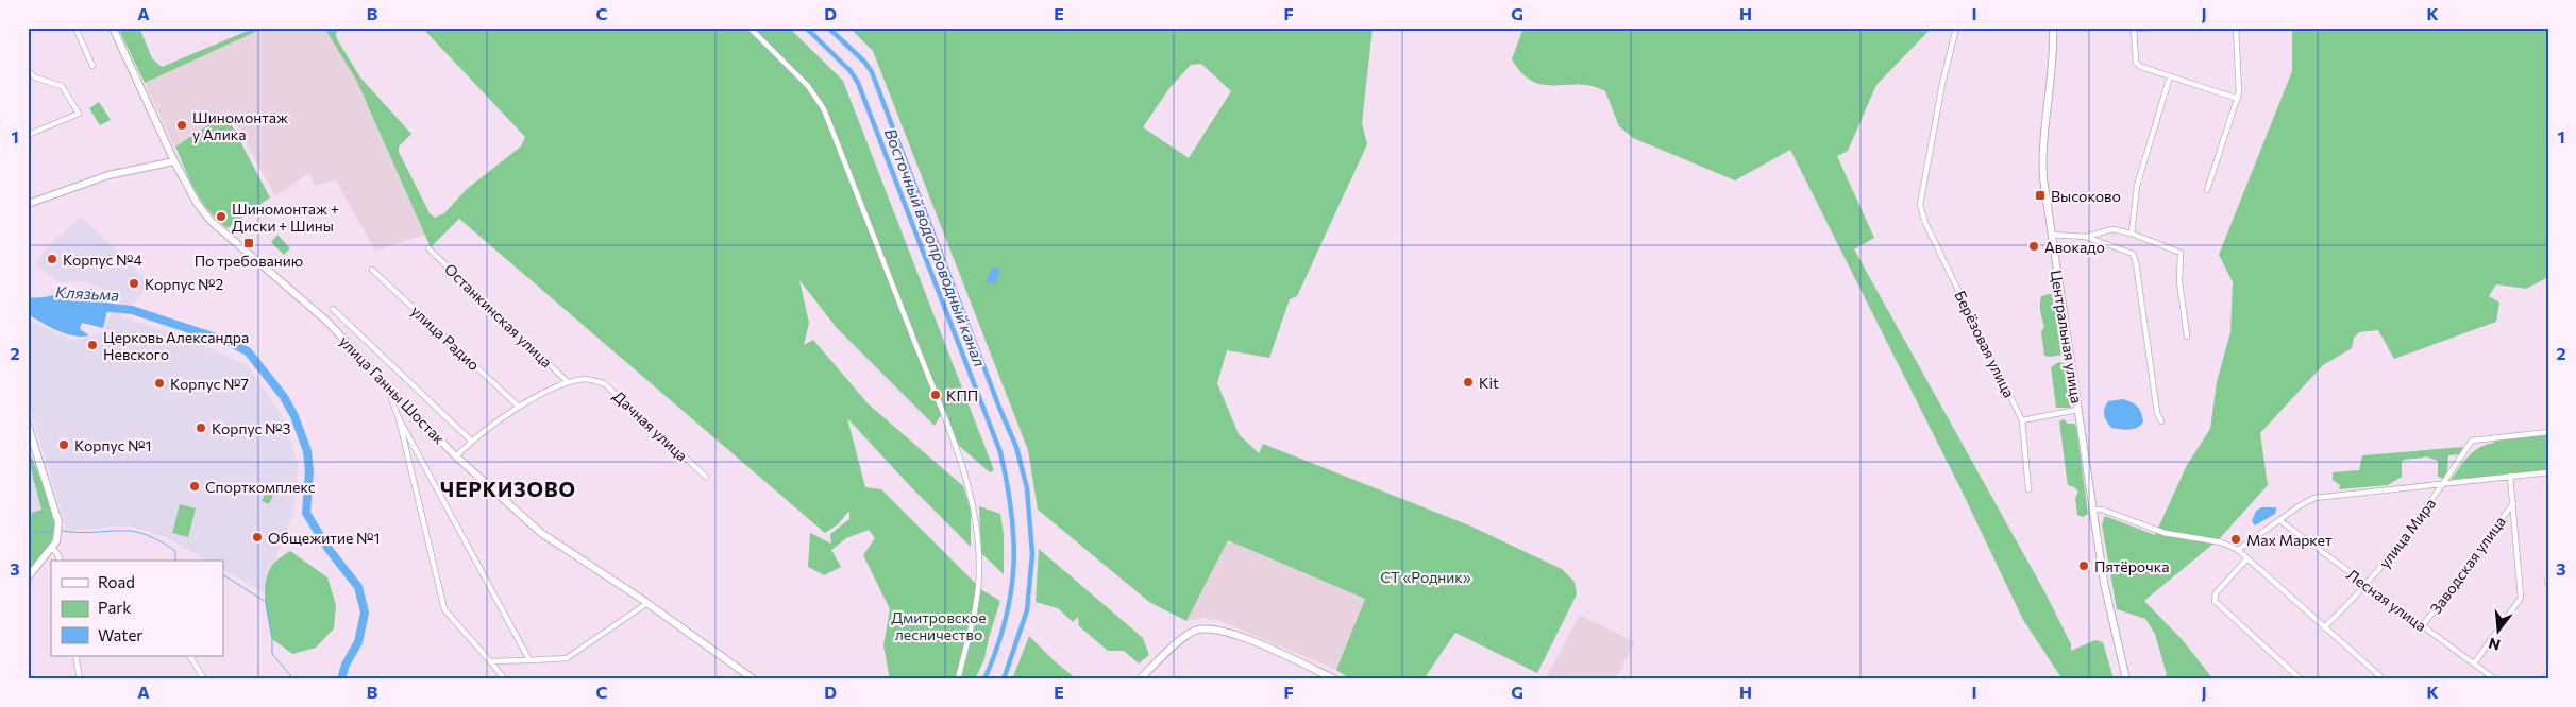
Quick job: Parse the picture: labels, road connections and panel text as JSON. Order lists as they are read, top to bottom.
{
  "streets": {
    "main road": ["Центральная улица", "улица Ганны Шостак"],
    "street": [
      "Останкинская улица",
      "улица Радио",
      "Берёзовая улица",
      "Дачная улица",
      "улица Мира",
      "Заводская улица",
      "Лесная улица"
    ]
  },
  "crossings": [
    ["Останкинская улица", "Дачная улица"],
    ["улица Радио", "Дачная улица"],
    ["улица Ганны Шостак", "Дачная улица"],
    ["улица Мира", "Лесная улица"],
    ["Заводская улица", "Лесная улица"]
  ],
  "districts": ["ЧЕРКИЗОВО"],
  "water": ["Восточный водопроводный канал", "Клязьма"],
  "parks": ["СТ «Родник»", "Дмитровское лесничество"],
  "places": {
    "other": [
      "Шиномонтаж у Алика",
      "Шиномонтаж + Диски + Шины",
      "Авокадо",
      "Корпус №4",
      "Корпус №2",
      "Церковь Александра Невского",
      "Kit",
      "Корпус №7",
      "КПП",
      "Корпус №3",
      "Корпус №1",
      "Спорткомплекс",
      "Общежитие №1",
      "Мах Маркет",
      "Пятёрочка"
    ],
    "transit": ["Высоково", "По требованию"]
  },
  "legend": ["Road", "Park", "Water"],
  "north": "bottom",
  "grid": {
    "columns": [
      "A",
      "B",
      "C",
      "D",
      "E",
      "F",
      "G",
      "H",
      "I",
      "J",
      "K"
    ],
    "rows": ["1", "2", "3"]
  }
}
